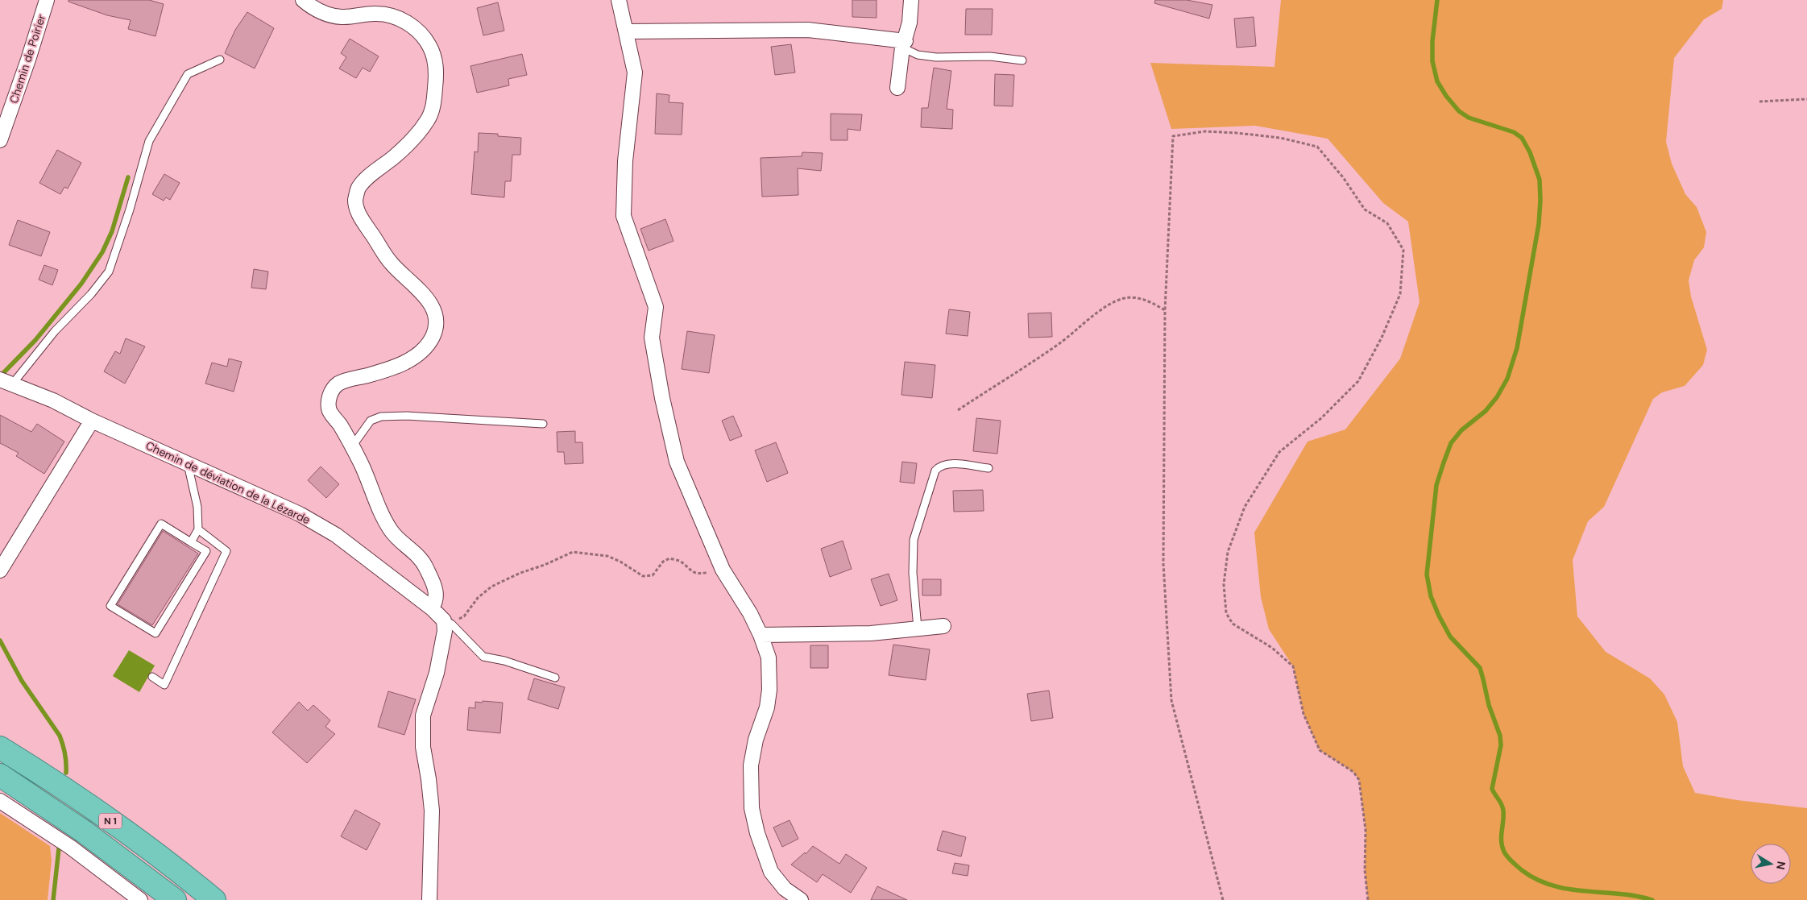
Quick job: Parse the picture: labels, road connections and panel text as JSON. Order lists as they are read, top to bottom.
{
  "streets": {
    "highway": ["N 1"],
    "street": ["Chemin de Poirier", "Chemin de déviation de la Lézarde"]
  },
  "north": "right"
}
